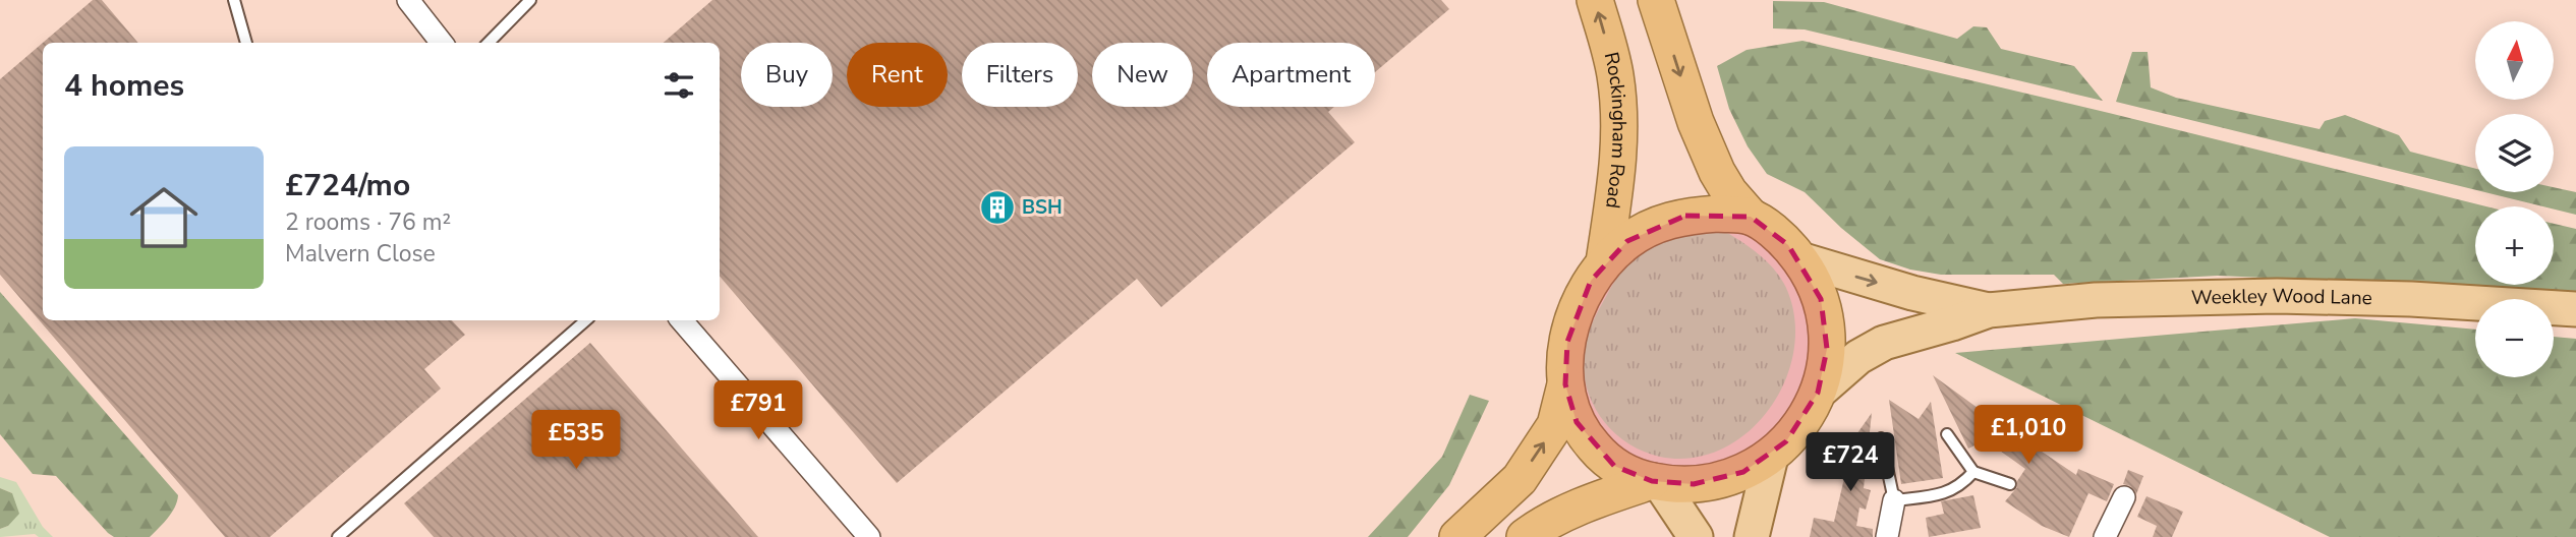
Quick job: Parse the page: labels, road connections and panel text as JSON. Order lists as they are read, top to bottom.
{
  "streets": {
    "highway": ["Rockingham Road"],
    "main road": ["Weekley Wood Lane"]
  },
  "places": {
    "building": ["BSH"]
  },
  "north": "top",
  "page": {
    "map_buttons": ["+", "−"],
    "chip": [
      "Buy",
      "Rent",
      "Filters",
      "New",
      "Apartment"
    ],
    "heading": "4 homes",
    "list": [
      {
        "name": "£724/mo",
        "note": "2 rooms · 76 m² · Malvern Close"
      }
    ],
    "price": [
      "£791",
      "£1,010",
      "£535",
      "£724"
    ]
  }
}
